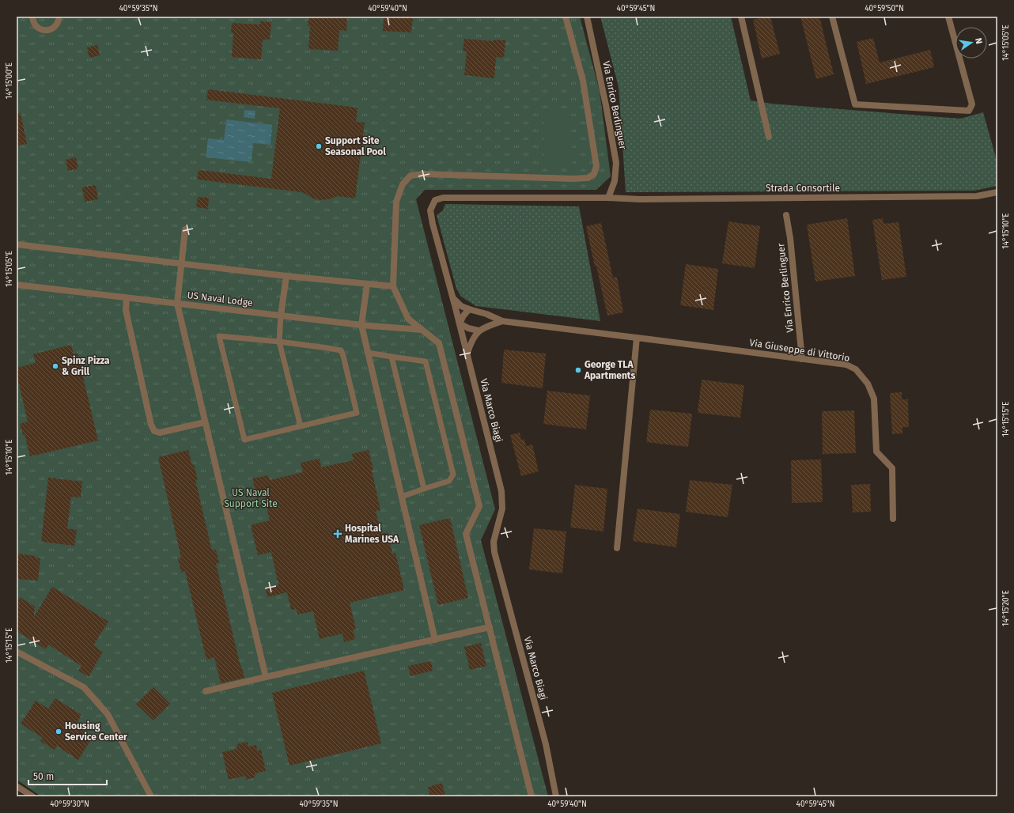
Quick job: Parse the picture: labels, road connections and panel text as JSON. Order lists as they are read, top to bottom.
{
  "streets": {
    "street": [
      "Via Enrico Berlinguer",
      "Strada Consortile",
      "US Naval Lodge",
      "Via Giuseppe di Vittorio",
      "Via Marco Biagi"
    ]
  },
  "crossings": [
    ["Via Enrico Berlinguer", "Strada Consortile"],
    ["Via Enrico Berlinguer", "Via Giuseppe di Vittorio"],
    ["Via Enrico Berlinguer", "Via Marco Biagi"],
    ["Strada Consortile", "Via Marco Biagi"],
    ["Via Giuseppe di Vittorio", "Via Marco Biagi"]
  ],
  "parks": ["US Naval Support Site"],
  "places": {
    "other": [
      "Support Site Seasonal Pool",
      "Spinz Pizza & Grill",
      "George TLA Apartments",
      "Housing Service Center"
    ],
    "health": ["Hospital Marines USA"]
  },
  "scale_bar": "50 m",
  "north": "right",
  "coordinates": [
    "40°59'35\"N",
    "40°59'40\"N",
    "40°59'45\"N",
    "40°59'50\"N",
    "14°15'05\"E",
    "14°15'00\"E",
    "14°15'10\"E",
    "14°15'15\"E",
    "14°15'20\"E",
    "40°59'30\"N"
  ]
}
